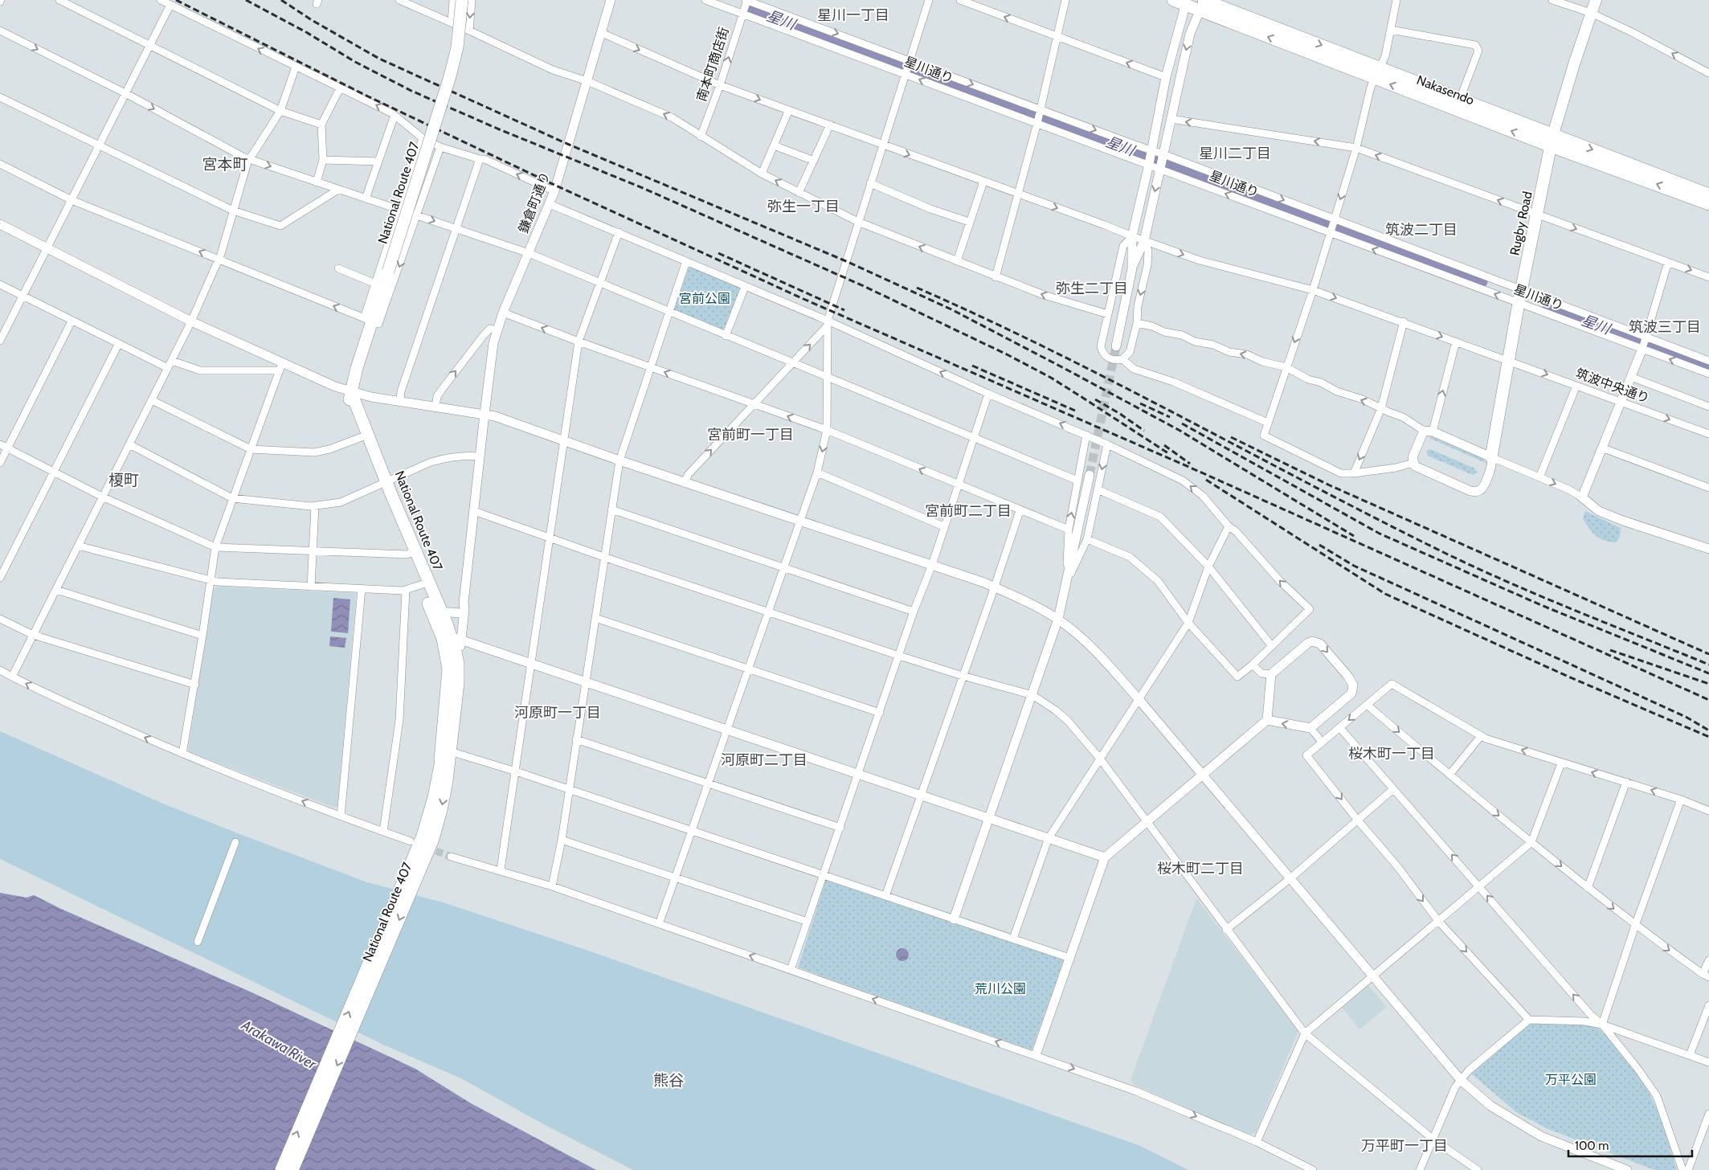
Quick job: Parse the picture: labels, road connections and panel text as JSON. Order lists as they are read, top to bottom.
{
  "streets": {
    "main road": ["Nakasendo", "National Route 407", "Rugby Road"],
    "street": [
      "南本町商店街",
      "星川通り",
      "鎌倉町通り",
      "筑波中央通り"
    ]
  },
  "crossings": [
    ["南本町商店街", "星川通り"],
    ["南本町商店街", "筑波中央通り"],
    ["星川通り", "Rugby Road"],
    ["Nakasendo", "Rugby Road"],
    ["鎌倉町通り", "筑波中央通り"],
    ["Rugby Road", "筑波中央通り"]
  ],
  "one_way": ["南本町商店街"],
  "districts": [
    "星川一丁目",
    "星川二丁目",
    "宮本町",
    "弥生一丁目",
    "筑波二丁目",
    "弥生二丁目",
    "筑波三丁目",
    "宮前町一丁目",
    "榎町",
    "宮前町二丁目",
    "河原町一丁目",
    "桜木町一丁目",
    "河原町二丁目",
    "桜木町二丁目",
    "熊谷",
    "万平町一丁目"
  ],
  "water": ["星川", "Arakawa River"],
  "parks": ["宮前公園", "荒川公園", "万平公園"],
  "scale_bar": "100 m"
}
